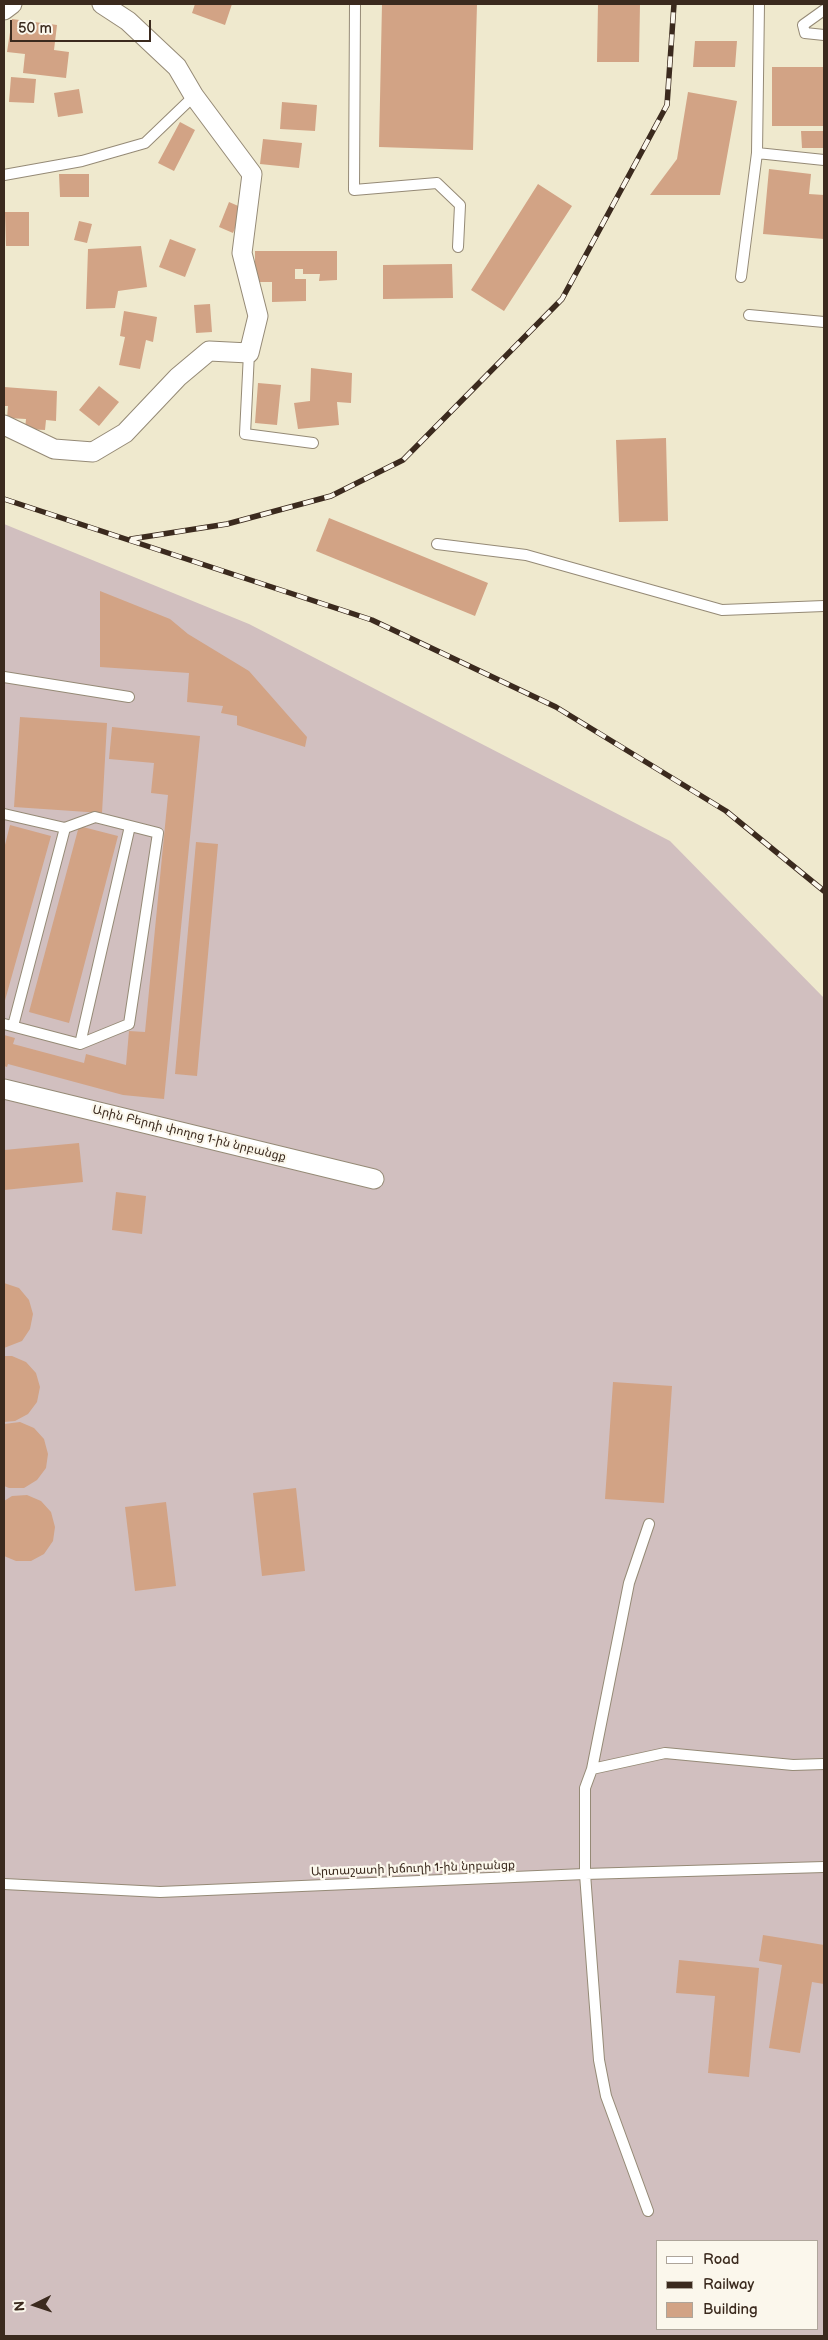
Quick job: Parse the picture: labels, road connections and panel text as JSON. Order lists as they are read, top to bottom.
{
  "streets": {
    "street": ["Արին Բերդի փողոց 1-ին նրբանցք"],
    "lane": ["Արտաշատի խճուղի 1-ին նրբանցք"]
  },
  "legend": ["Road", "Railway", "Building"],
  "scale_bar": "50 m",
  "north": "left"
}
